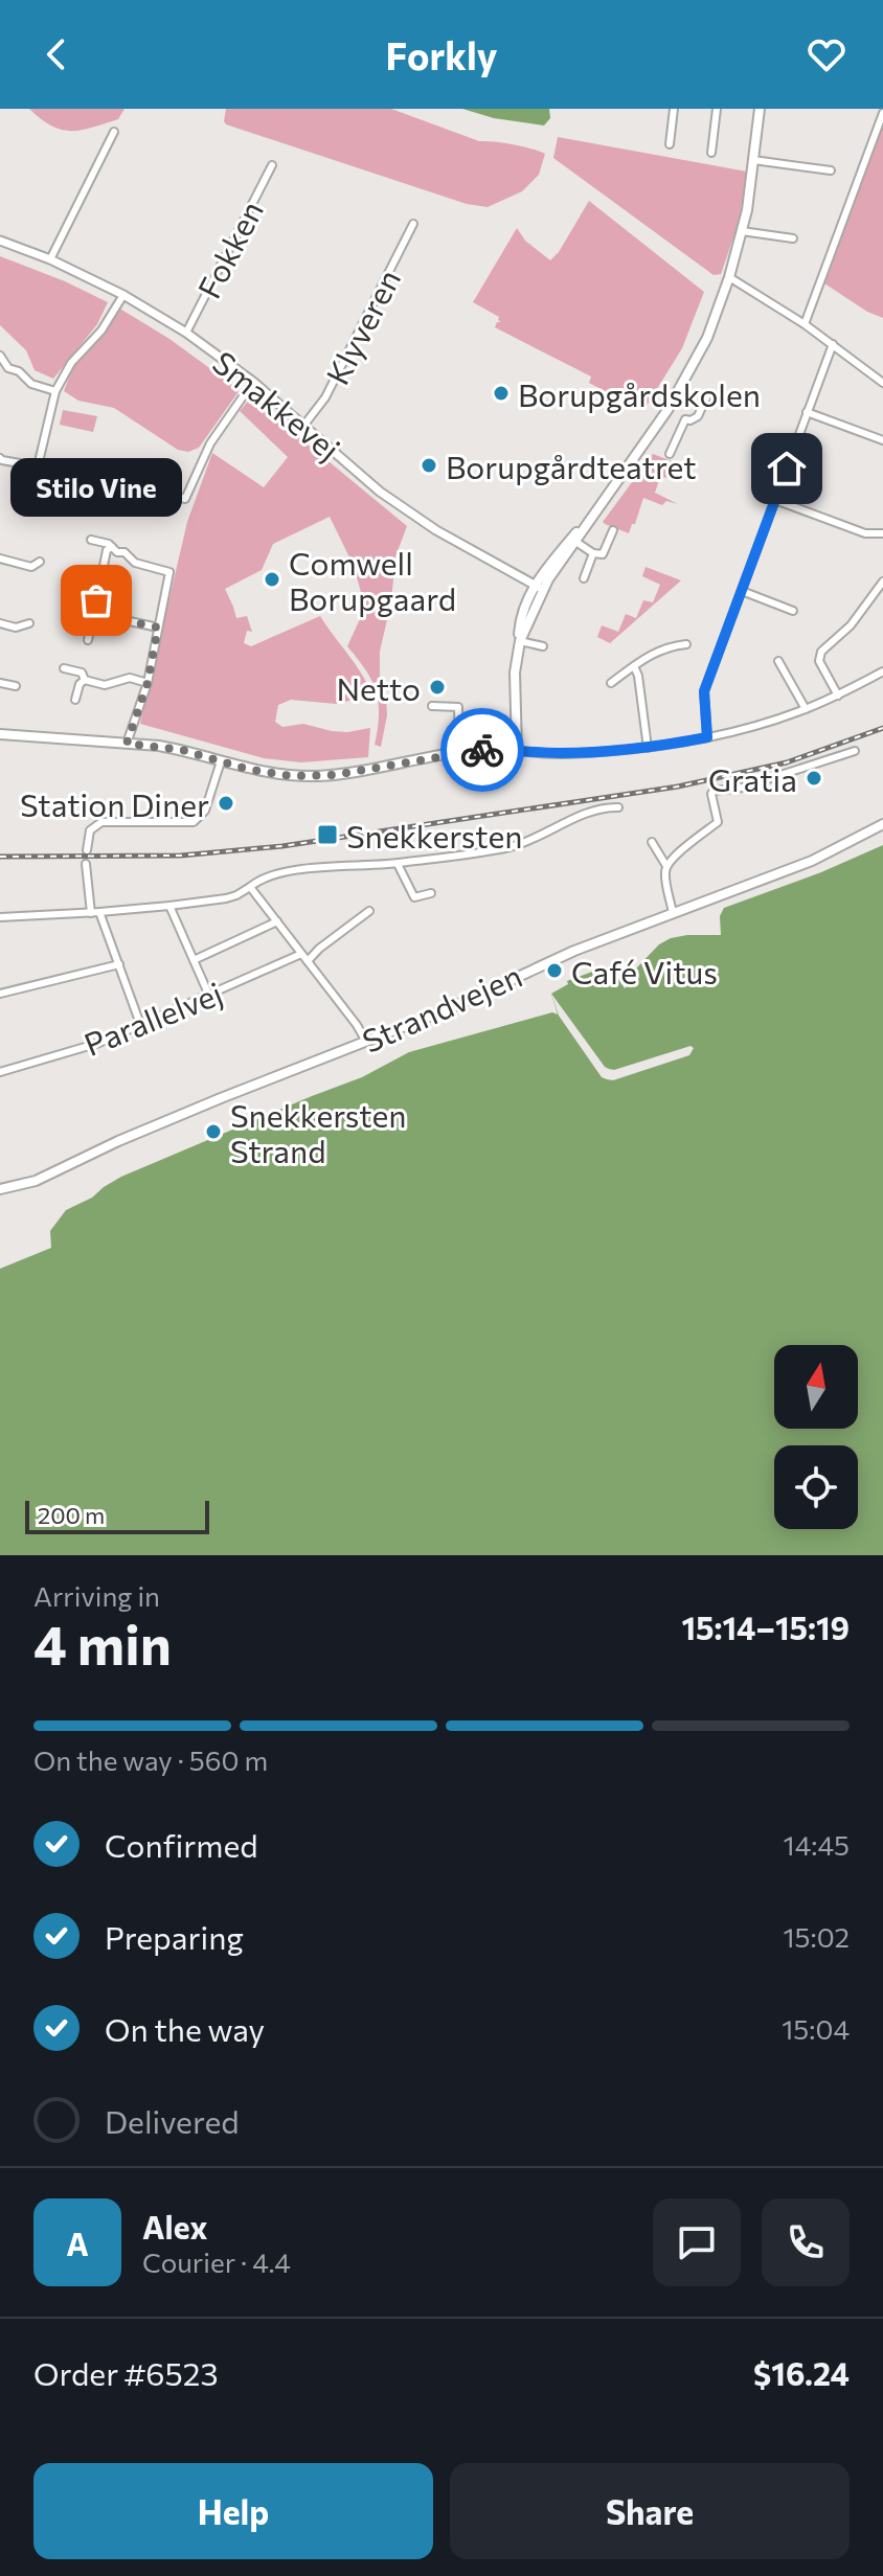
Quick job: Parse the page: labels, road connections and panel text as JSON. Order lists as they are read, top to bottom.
{
  "streets": {
    "main road": ["Strandvejen"],
    "street": [
      "Fokken",
      "Klyveren",
      "Smakkevej",
      "Parallelvej"
    ]
  },
  "crossings": [
    ["Fokken", "Smakkevej"],
    ["Klyveren", "Smakkevej"]
  ],
  "places": {
    "other": [
      "Borupgårdskolen",
      "Borupgårdteatret",
      "Comwell Borupgaard",
      "Stilo Vine",
      "Netto",
      "Gratia",
      "Station Diner",
      "Café Vitus",
      "Snekkersten Strand"
    ],
    "transit": ["Snekkersten"]
  },
  "scale_bar": "200 m",
  "north": "top",
  "page": {
    "header": "Forkly",
    "bubble": "Stilo Vine",
    "scale": "200 m",
    "heading": ["4 min", "Arriving in", "15:14–15:19"],
    "panel": [
      "Alex",
      "Courier · 4.4",
      "Order #6523",
      "$16.24"
    ],
    "bar": "On the way · 560 m",
    "list": [
      ["Confirmed", "14:45"],
      ["Preparing", "15:02"],
      ["On the way", "15:04"],
      "Delivered"
    ],
    "round": "A",
    "buttons": ["Help", "Share"]
  }
}
